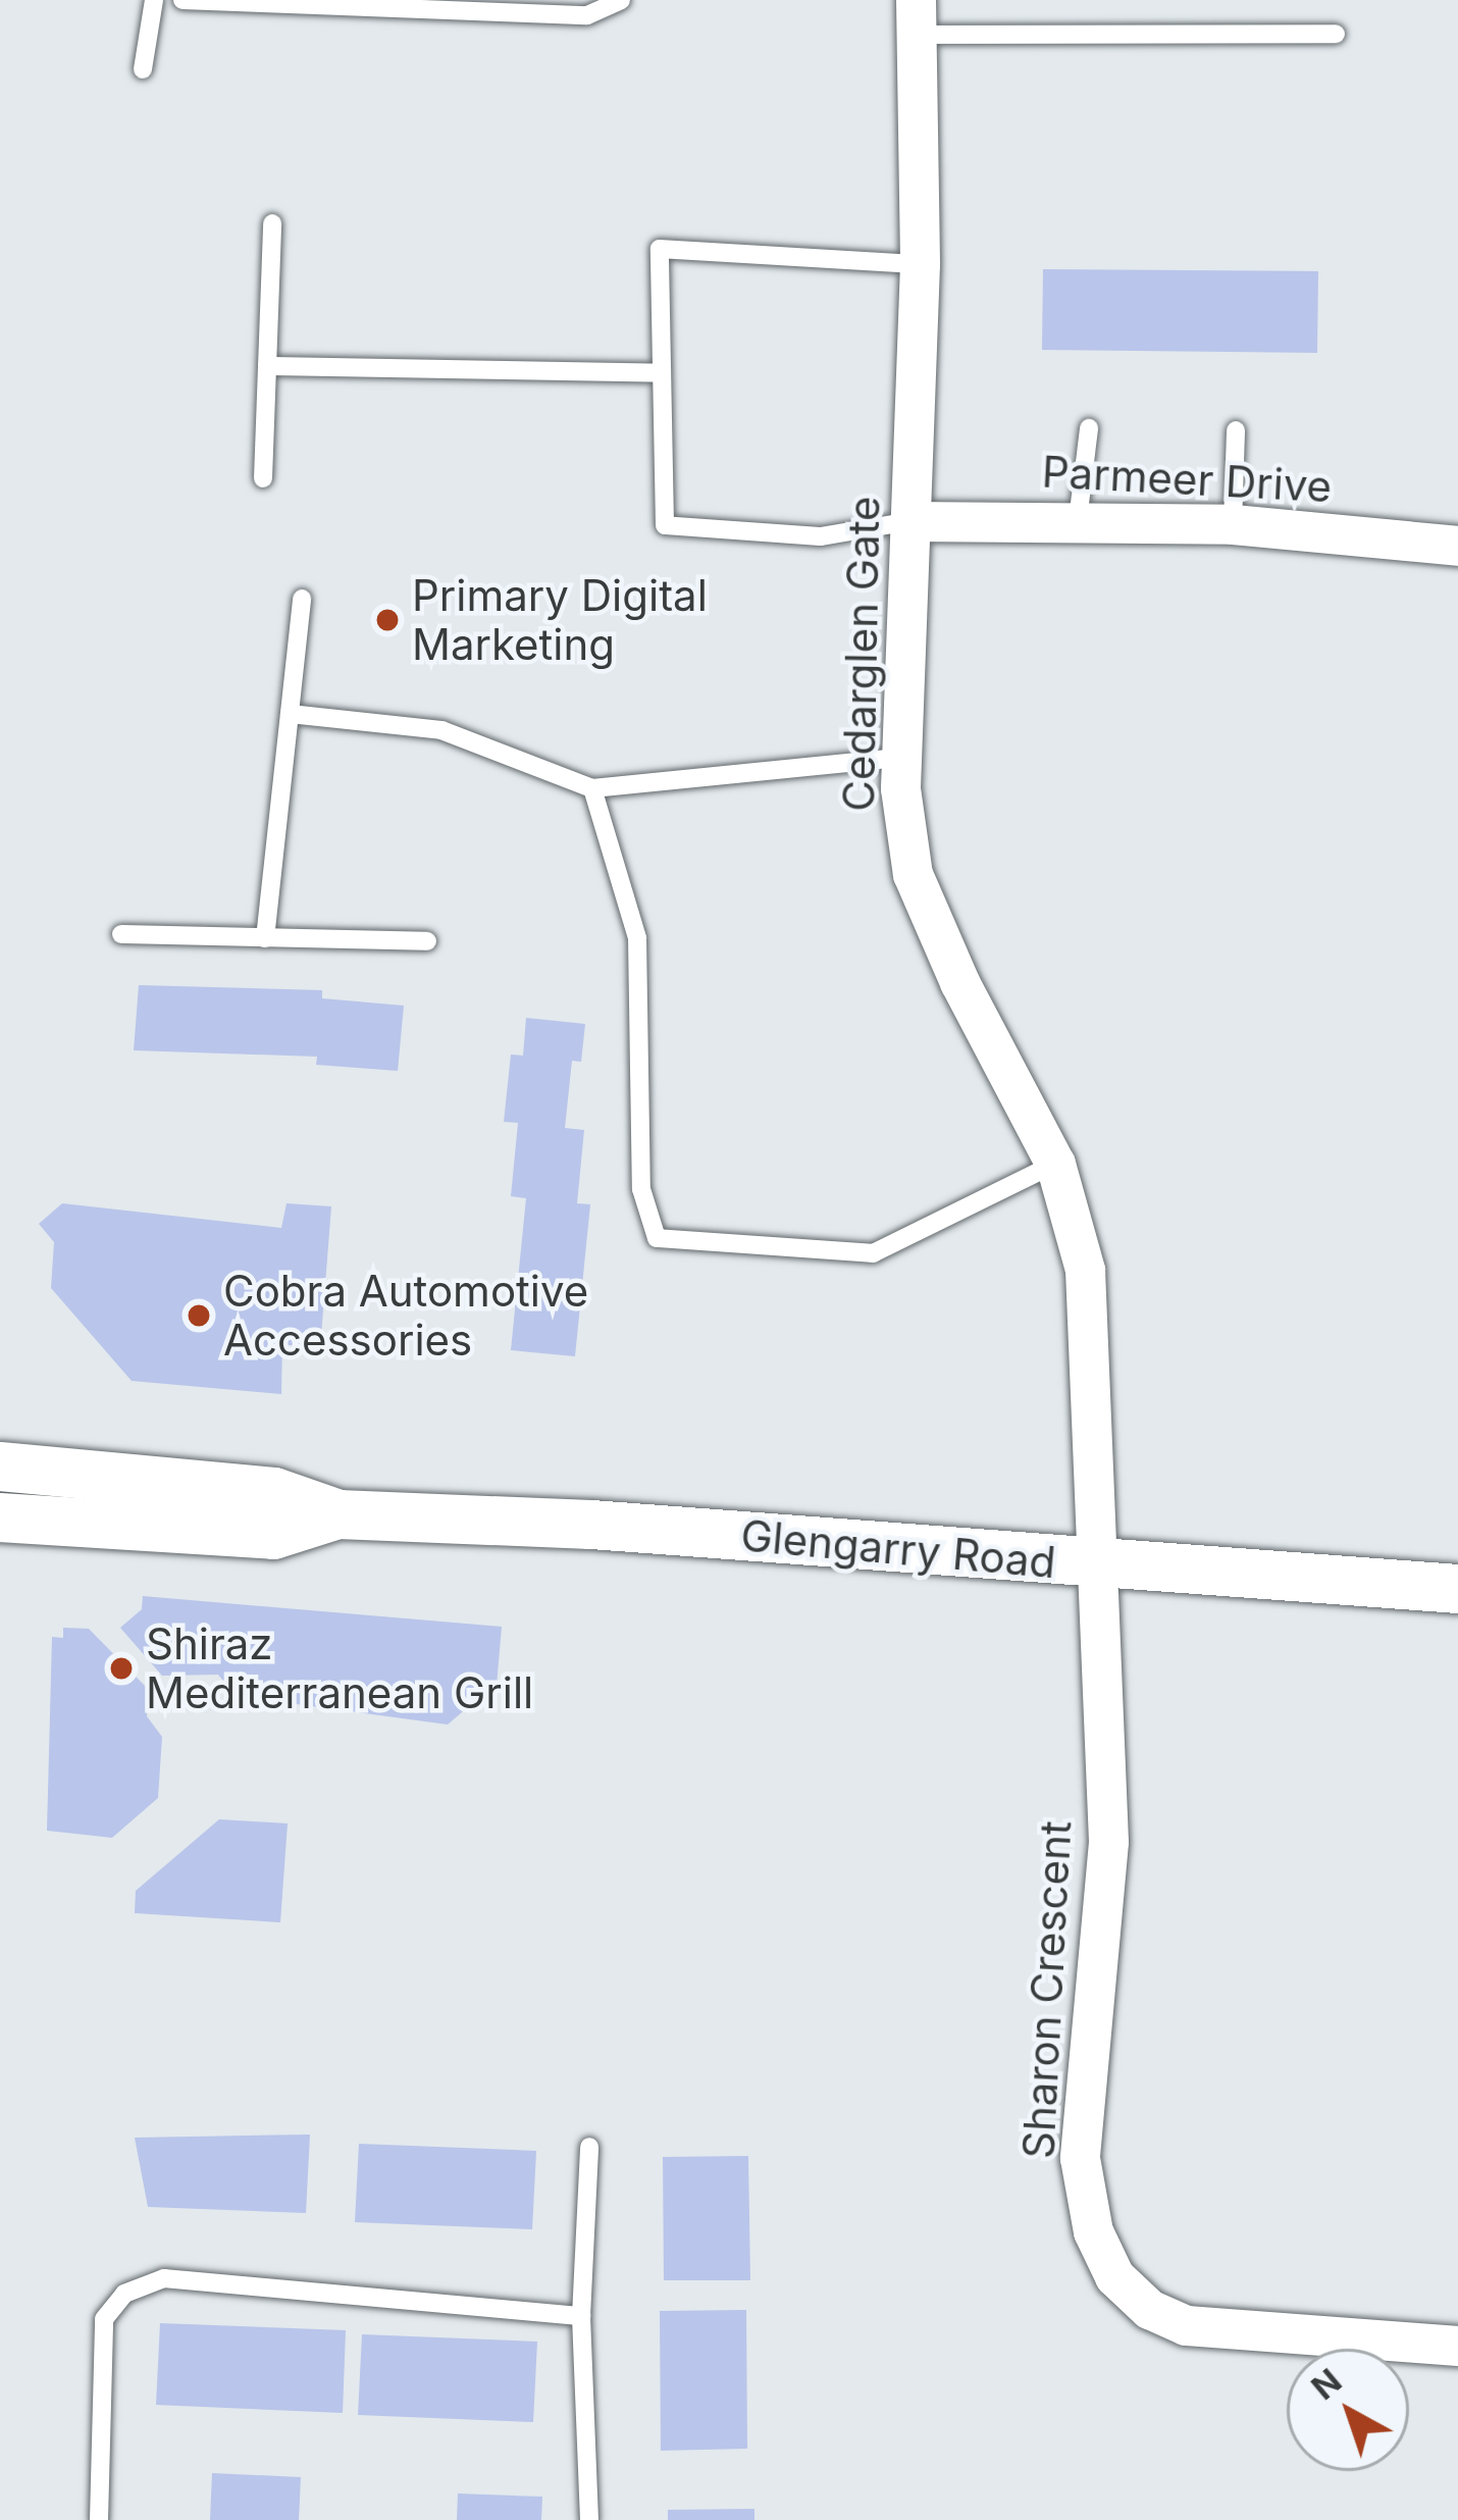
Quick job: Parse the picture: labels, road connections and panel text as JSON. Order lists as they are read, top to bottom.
{
  "streets": {
    "street": [
      "Parmeer Drive",
      "Cedarglen Gate",
      "Glengarry Road",
      "Sharon Crescent"
    ]
  },
  "crossings": [
    ["Parmeer Drive", "Cedarglen Gate"],
    ["Cedarglen Gate", "Glengarry Road"],
    ["Cedarglen Gate", "Sharon Crescent"],
    ["Glengarry Road", "Sharon Crescent"]
  ],
  "places": ["Primary Digital Marketing", "Cobra Automotive Accessories", "Shiraz Mediterranean Grill"],
  "north": "top left"
}
